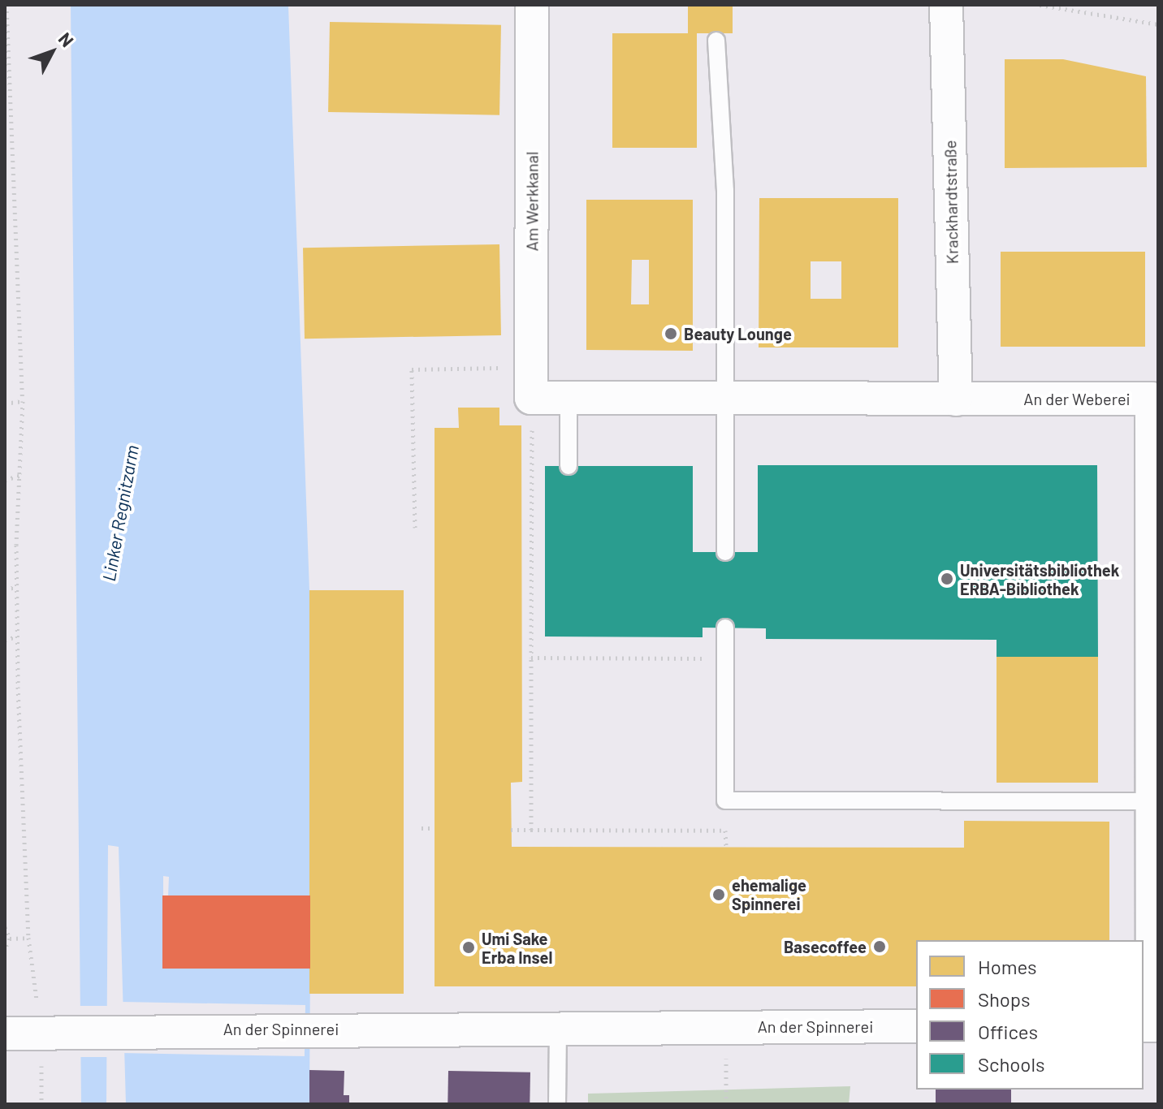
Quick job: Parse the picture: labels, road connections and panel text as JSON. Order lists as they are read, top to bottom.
{
  "streets": {
    "street": [
      "Am Werkkanal",
      "Krackhardtstraße",
      "An der Weberei",
      "An der Spinnerei"
    ]
  },
  "crossings": [
    ["Am Werkkanal", "An der Weberei"],
    ["Krackhardtstraße", "An der Weberei"]
  ],
  "water": ["Linker Regnitzarm"],
  "places": [
    "Beauty Lounge",
    "Universitätsbibliothek ERBA-Bibliothek",
    "ehemalige Spinnerei",
    "Basecoffee",
    "Umi Sake Erba Insel"
  ],
  "legend": [
    "Homes",
    "Shops",
    "Offices",
    "Schools"
  ],
  "north": "top right"
}
